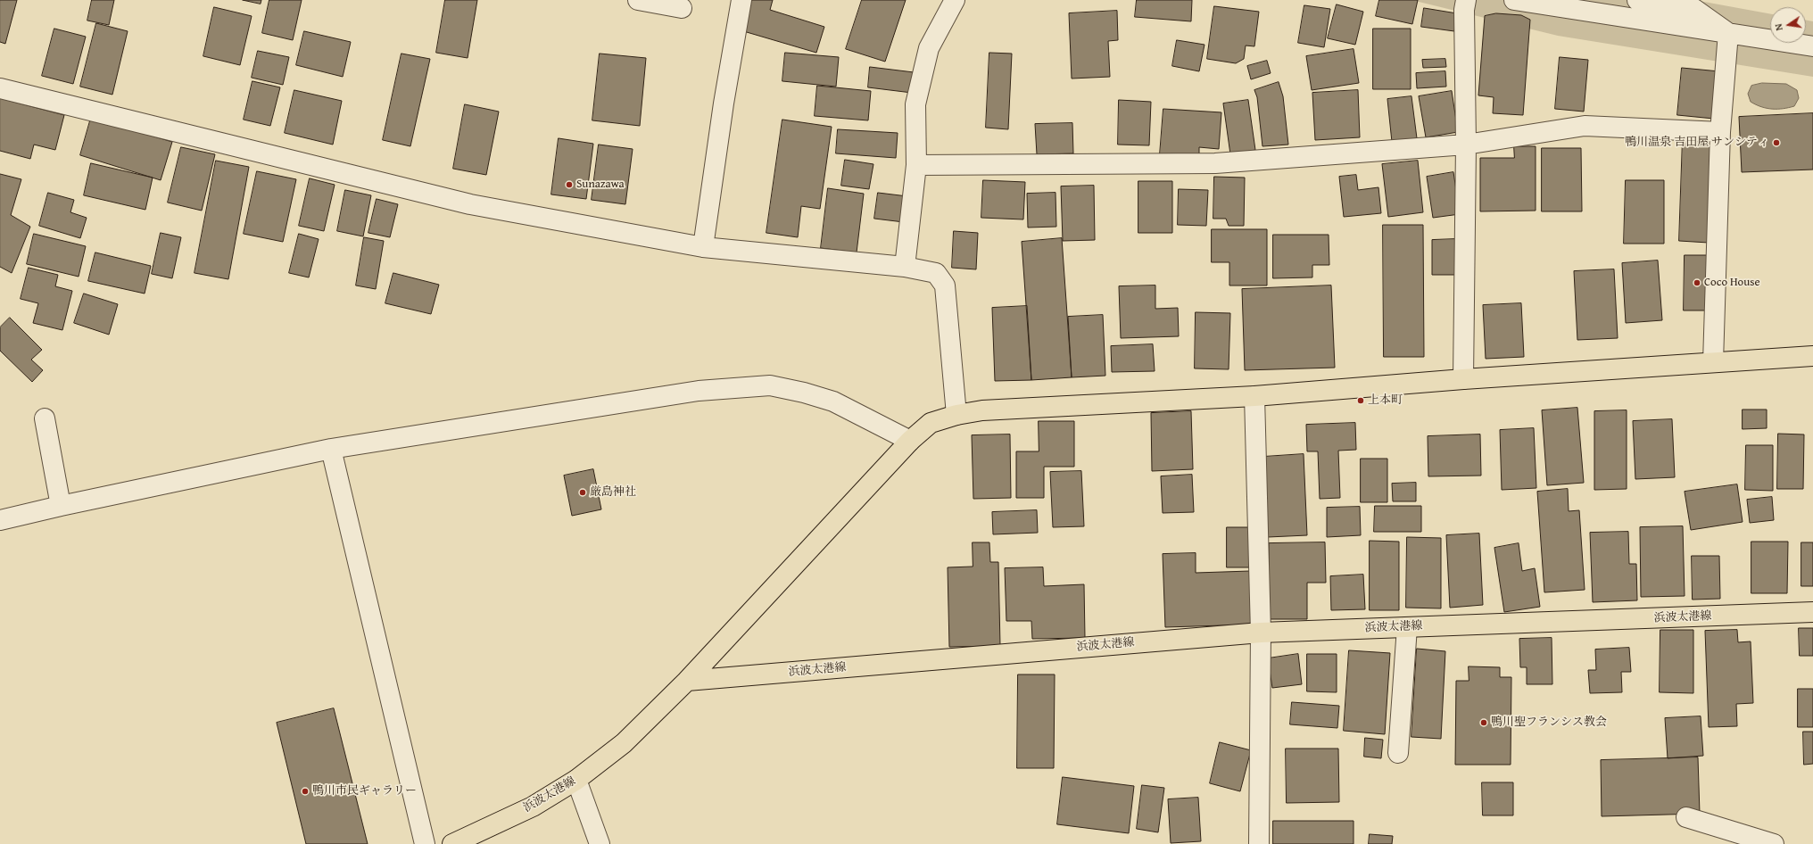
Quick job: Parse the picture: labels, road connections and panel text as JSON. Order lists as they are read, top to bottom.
{
  "streets": {
    "main road": ["浜波太港線"]
  },
  "places": [
    "鴨川温泉 吉田屋 サンシティ",
    "Sunazawa",
    "Coco House",
    "上本町",
    "厳島神社",
    "鴨川聖フランシス教会",
    "鴨川市民ギャラリー"
  ],
  "north": "left"
}
